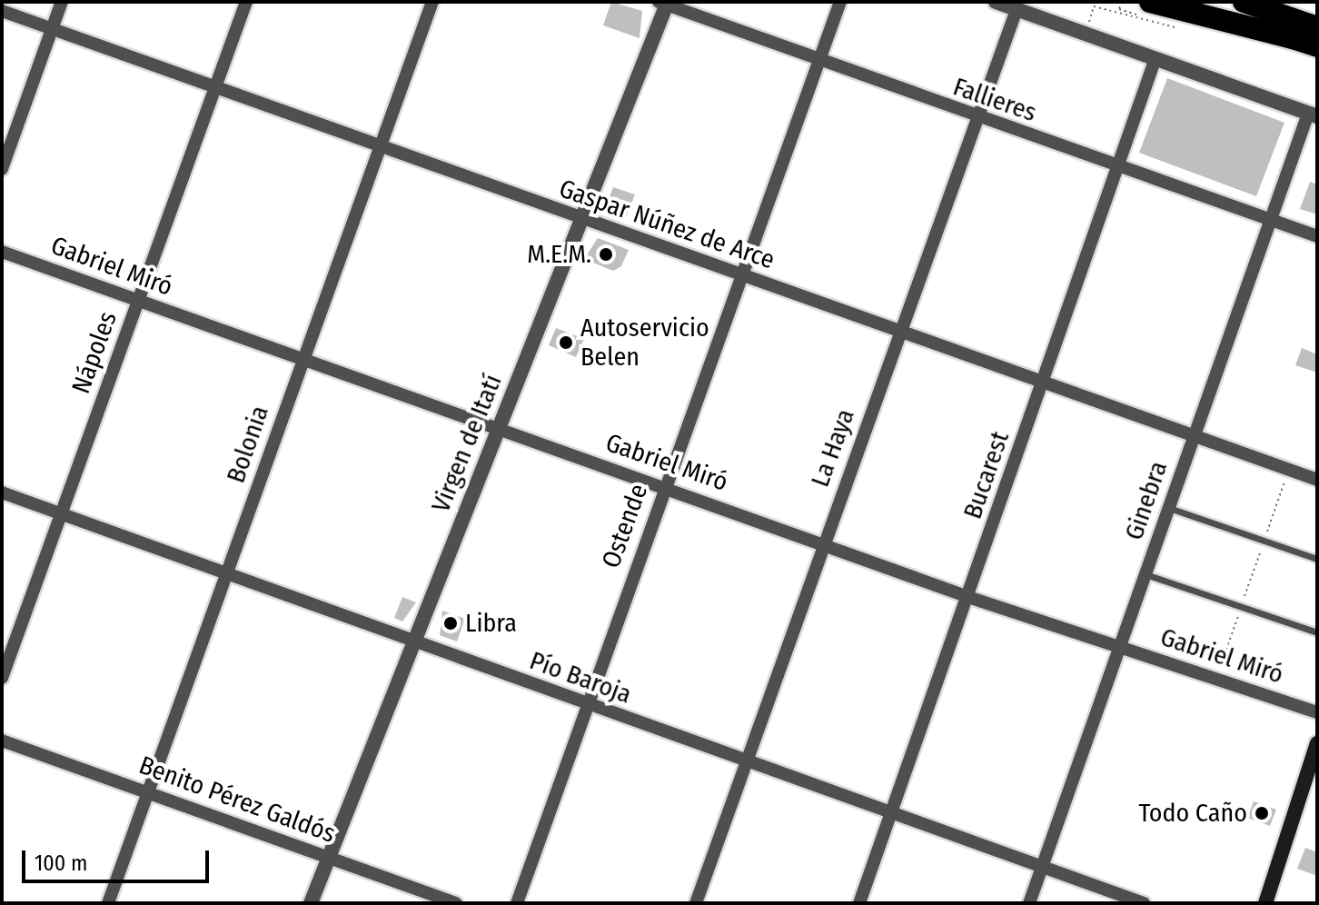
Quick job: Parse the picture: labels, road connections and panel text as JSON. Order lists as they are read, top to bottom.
{
  "streets": {
    "street": [
      "Fallieres",
      "Gaspar Núñez de Arce",
      "Gabriel Miró",
      "Nápoles",
      "Virgen de Itatí",
      "Bolonia",
      "La Haya",
      "Bucarest",
      "Ginebra",
      "Ostende",
      "Pío Baroja",
      "Benito Pérez Galdós"
    ]
  },
  "crossings": [
    ["Fallieres", "Virgen de Itatí"],
    ["Fallieres", "La Haya"],
    ["Fallieres", "Bucarest"],
    ["Fallieres", "Ginebra"],
    ["Fallieres", "Ostende"],
    ["Gaspar Núñez de Arce", "Nápoles"],
    ["Gaspar Núñez de Arce", "Virgen de Itatí"],
    ["Gaspar Núñez de Arce", "Bolonia"],
    ["Gaspar Núñez de Arce", "La Haya"],
    ["Gaspar Núñez de Arce", "Bucarest"],
    ["Gaspar Núñez de Arce", "Ginebra"],
    ["Gaspar Núñez de Arce", "Ostende"],
    ["Gabriel Miró", "Nápoles"],
    ["Gabriel Miró", "Virgen de Itatí"],
    ["Gabriel Miró", "Bolonia"],
    ["Gabriel Miró", "La Haya"],
    ["Gabriel Miró", "Bucarest"],
    ["Gabriel Miró", "Ginebra"],
    ["Gabriel Miró", "Ostende"],
    ["Nápoles", "Pío Baroja"],
    ["Virgen de Itatí", "Pío Baroja"],
    ["Virgen de Itatí", "Benito Pérez Galdós"],
    ["Bolonia", "Pío Baroja"],
    ["Bolonia", "Benito Pérez Galdós"],
    ["La Haya", "Pío Baroja"],
    ["Bucarest", "Pío Baroja"],
    ["Ginebra", "Pío Baroja"],
    ["Ostende", "Pío Baroja"]
  ],
  "places": [
    "M.E.M.",
    "Autoservicio Belen",
    "Libra",
    "Todo Caño"
  ],
  "scale_bar": "100 m"
}
